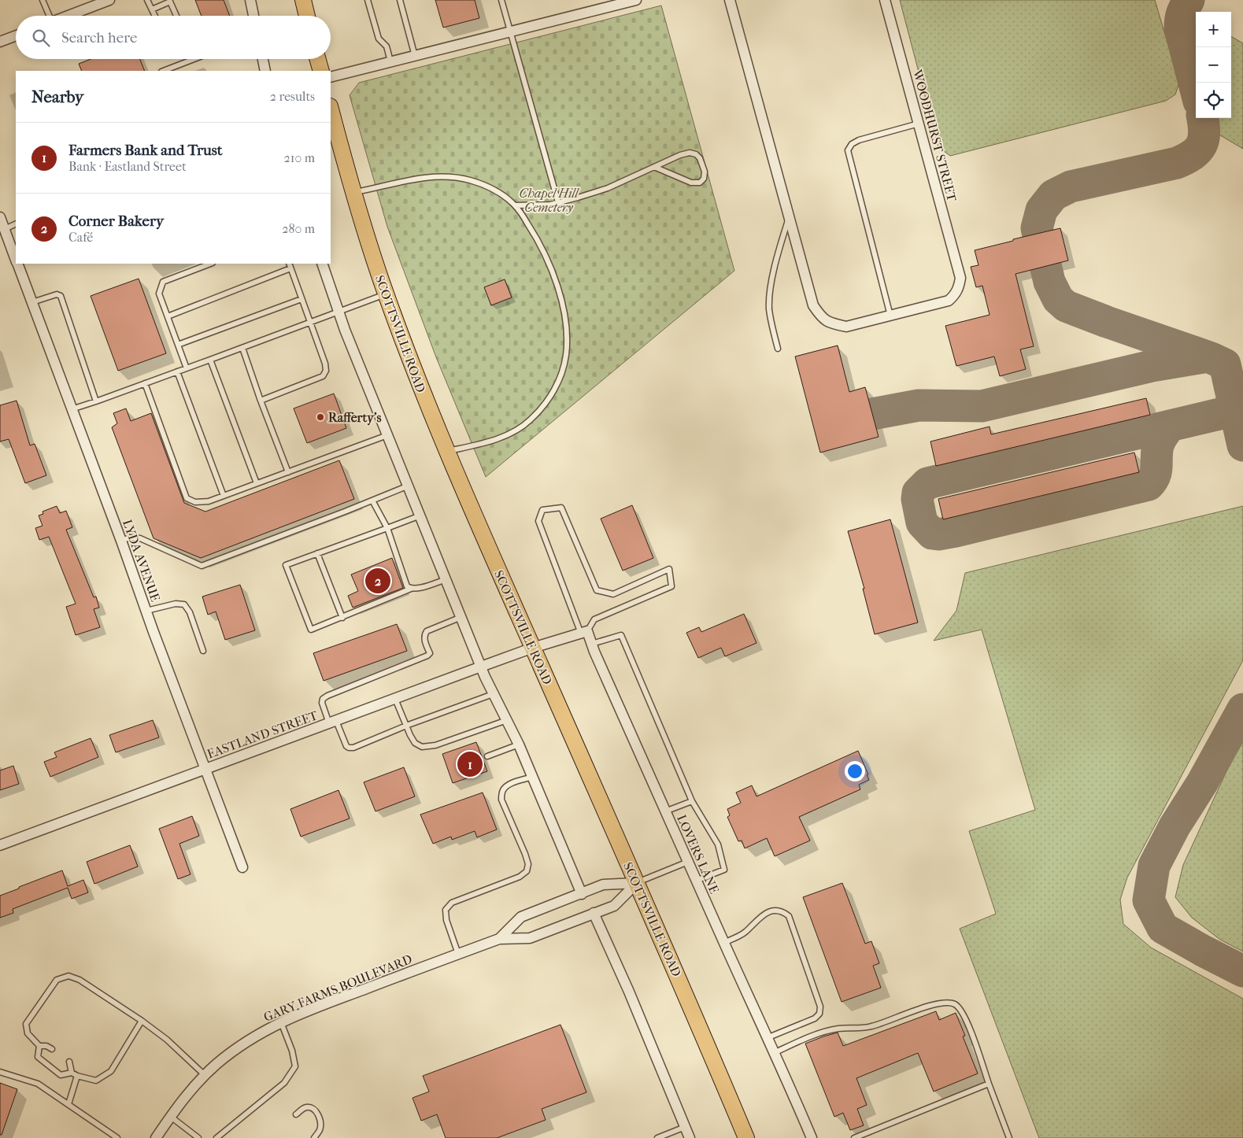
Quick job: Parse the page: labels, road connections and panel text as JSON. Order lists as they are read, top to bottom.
{
  "streets": {
    "main road": ["SCOTTSVILLE ROAD"],
    "street": [
      "WOODHURST STREET",
      "LYDA AVENUE",
      "EASTLAND STREET",
      "LOVERS LANE",
      "GARY FARMS BOULEVARD"
    ]
  },
  "crossings": [
    ["SCOTTSVILLE ROAD", "EASTLAND STREET"],
    ["SCOTTSVILLE ROAD", "GARY FARMS BOULEVARD"],
    ["LYDA AVENUE", "EASTLAND STREET"]
  ],
  "parks": ["Chapel Hill Cemetery"],
  "places": ["Rafferty’s"],
  "page": {
    "map_buttons": ["+", "−"],
    "search": "Search here",
    "heading": ["Nearby", "2 results"],
    "list": [
      {
        "mark": "1",
        "name": "Farmers Bank and Trust",
        "note": "Bank · Eastland Street",
        "value": "210 m"
      },
      {
        "mark": "2",
        "name": "Corner Bakery",
        "note": "Café",
        "value": "280 m"
      }
    ],
    "pins": ["2", "1"]
  }
}
